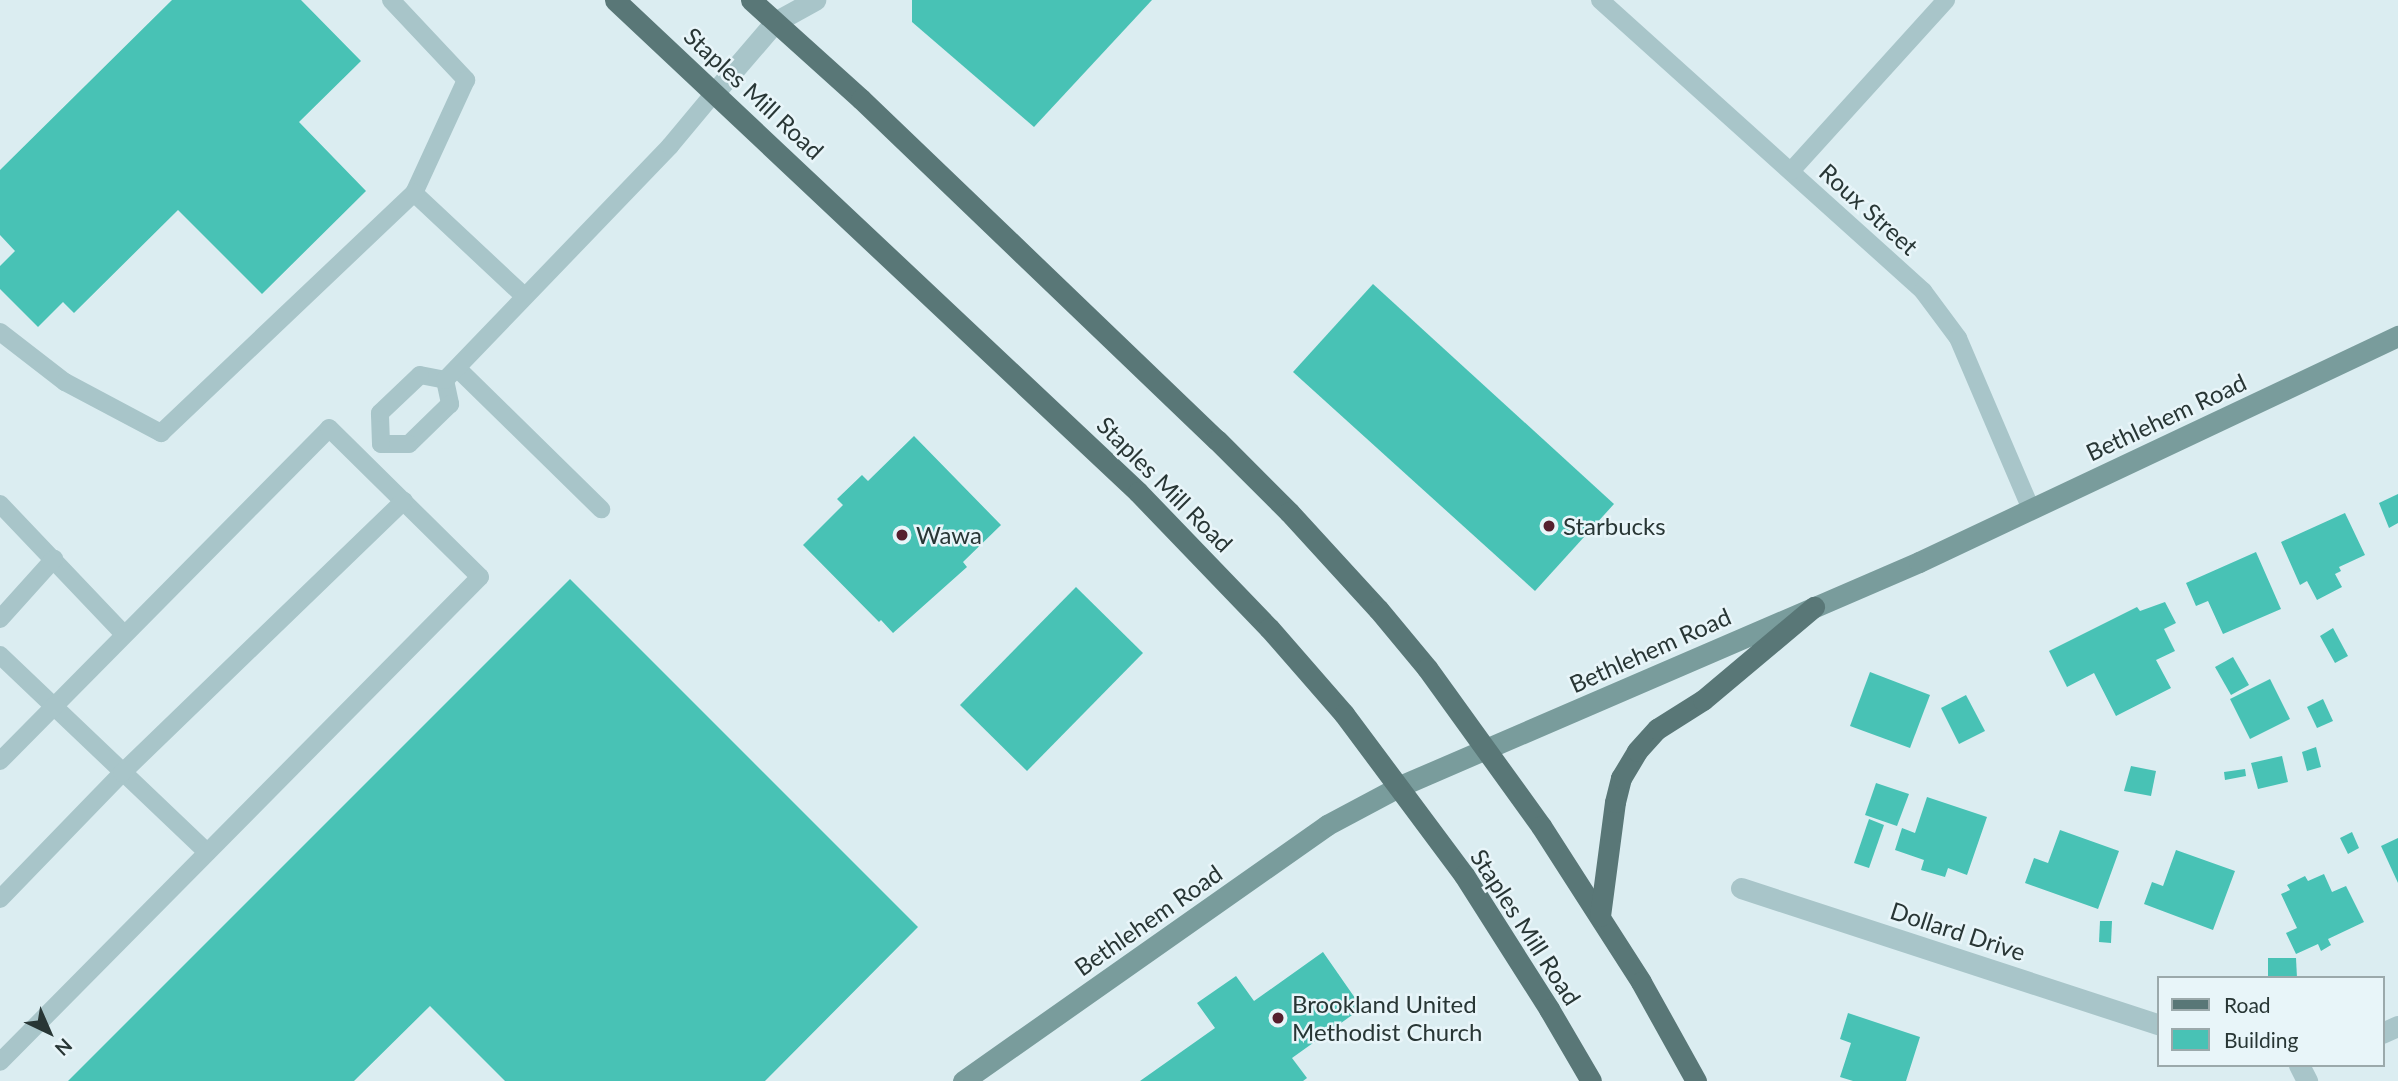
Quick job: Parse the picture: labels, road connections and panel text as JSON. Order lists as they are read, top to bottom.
{
  "streets": {
    "main road": ["Staples Mill Road"],
    "street": ["Bethlehem Road", "Dollard Drive"],
    "lane": ["Roux Street"]
  },
  "crossings": [
    ["Staples Mill Road", "Bethlehem Road"],
    ["Roux Street", "Bethlehem Road"]
  ],
  "places": ["Starbucks", "Wawa", "Brookland United Methodist Church"],
  "legend": ["Road", "Building"],
  "north": "bottom right"
}
